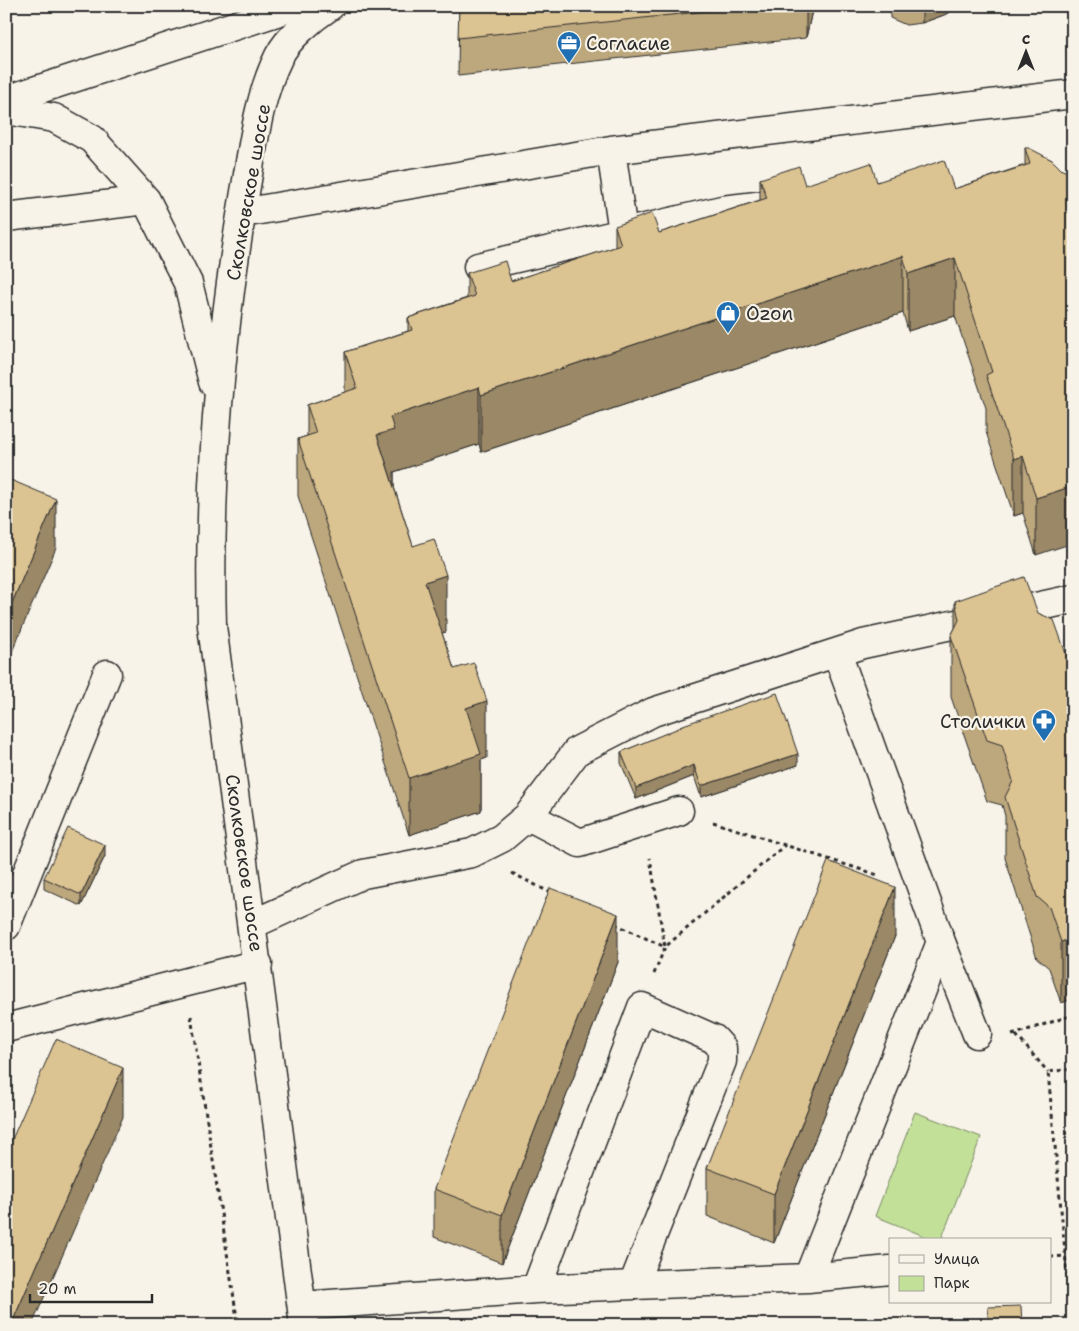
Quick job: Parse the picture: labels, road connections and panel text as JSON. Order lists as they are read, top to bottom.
{
  "streets": {
    "street": ["Сколковское шоссе"]
  },
  "places": {
    "office": ["Согласие"],
    "shop": ["Ozon"],
    "pharmacy": ["Столички"]
  },
  "legend": ["Улица", "Парк"],
  "scale_bar": "20 m",
  "north": "top"
}
